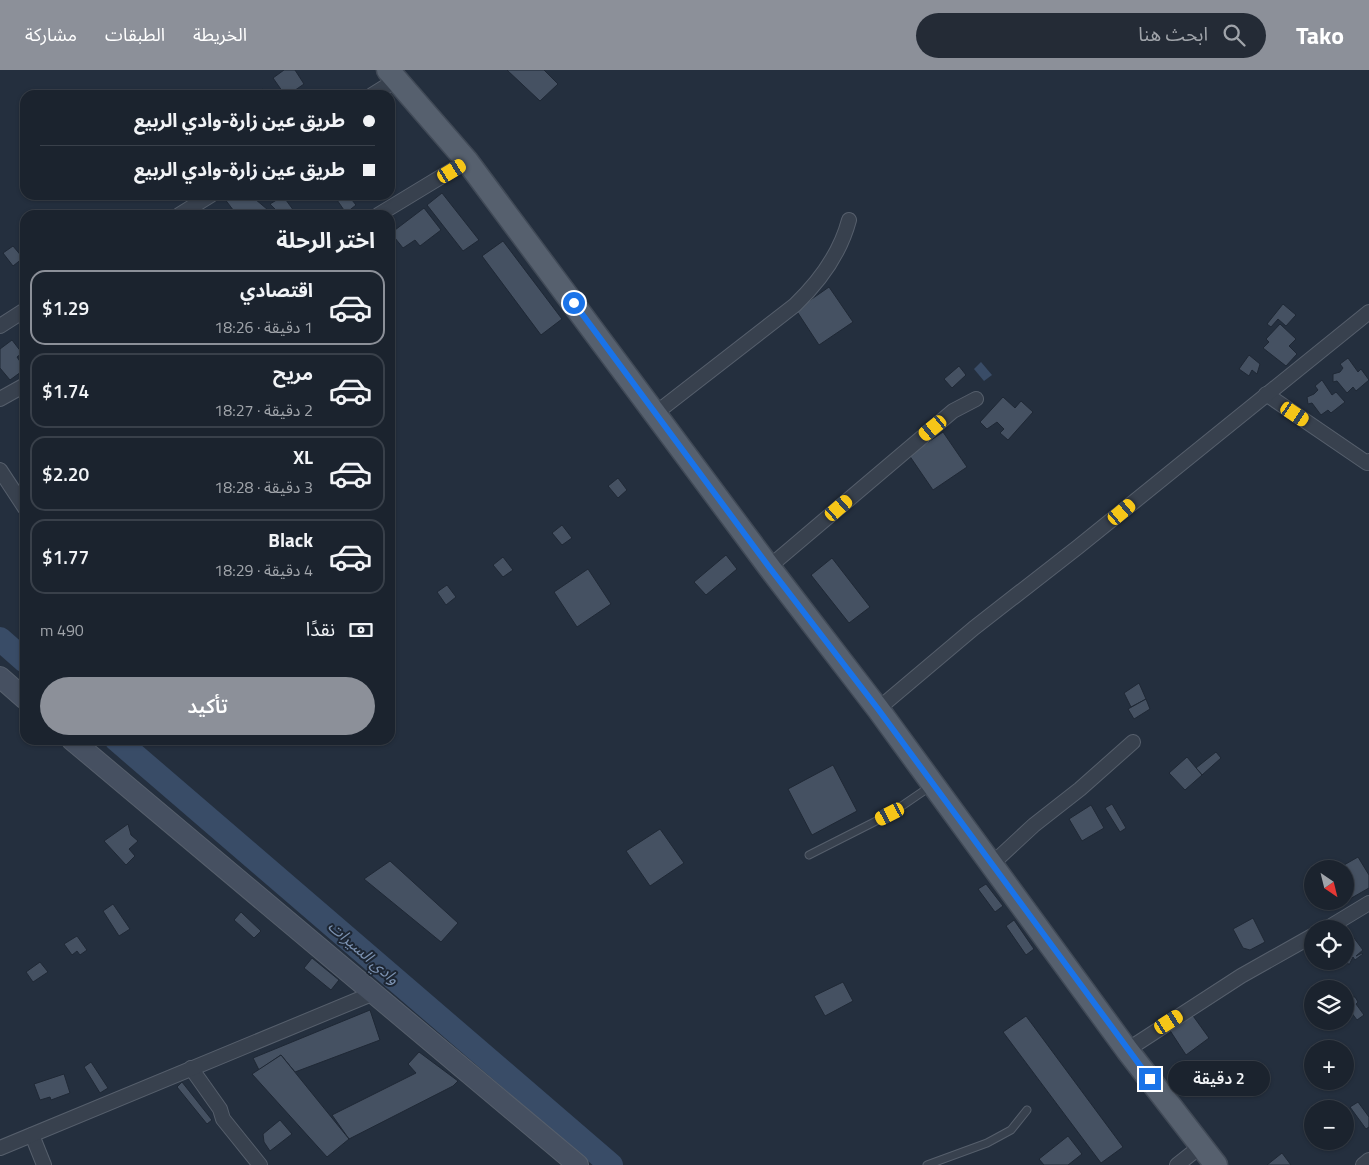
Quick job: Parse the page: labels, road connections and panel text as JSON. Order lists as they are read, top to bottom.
{
  "water": ["وادي السيرات"],
  "north": "bottom right",
  "page": {
    "header": "Tako",
    "search": "ابحث هنا",
    "nav": ["الخريطة", "الطبقات", "مشاركة"],
    "banner": ["طريق عين زارة-وادي الربيع", "طريق عين زارة-وادي الربيع"],
    "heading": "اختر الرحلة",
    "list": [
      {
        "name": "اقتصادي",
        "note": "1 دقيقة · 18:26",
        "value": "$1.29"
      },
      {
        "name": "مريح",
        "note": "2 دقيقة · 18:27",
        "value": "$1.74"
      },
      {
        "name": "XL",
        "note": "3 دقيقة · 18:28",
        "value": "$2.20"
      },
      {
        "name": "Black",
        "note": "4 دقيقة · 18:29",
        "value": "$1.77"
      }
    ],
    "pay": ["نقدًا", "490 m"],
    "buttons": "تأكيد",
    "map_buttons": ["+", "−"],
    "bubble": "2 دقيقة"
  }
}
